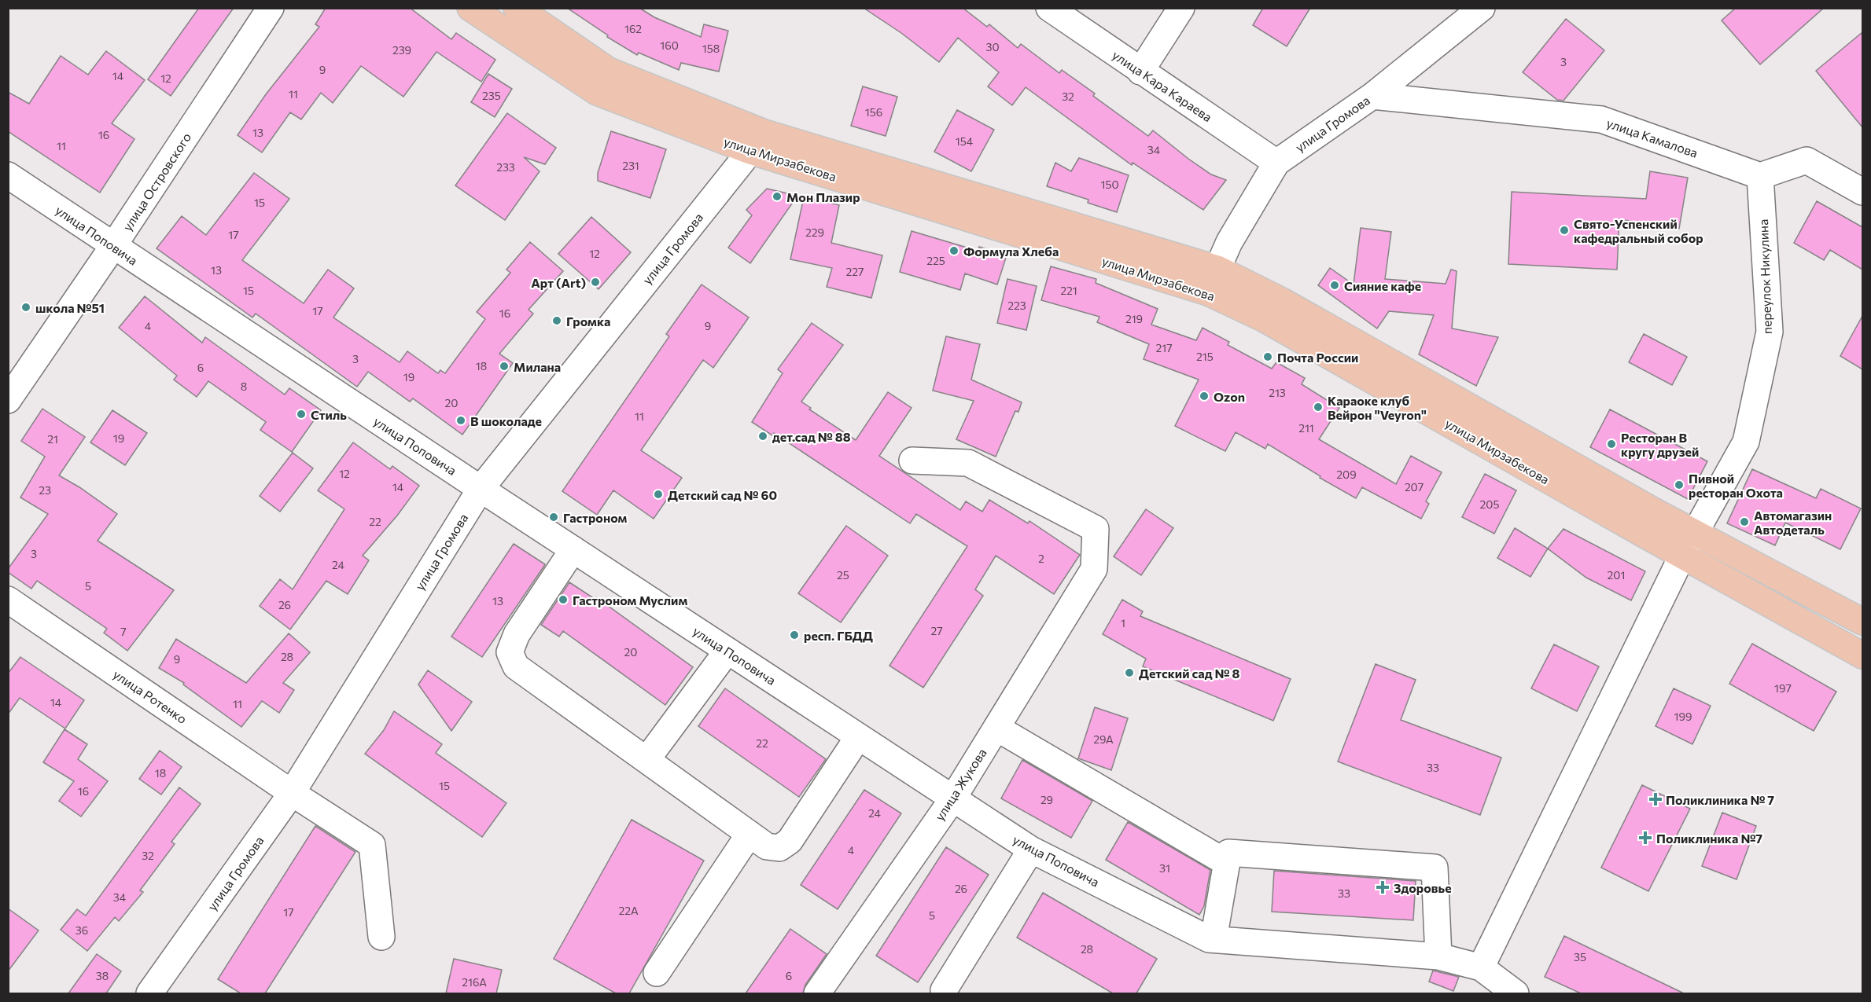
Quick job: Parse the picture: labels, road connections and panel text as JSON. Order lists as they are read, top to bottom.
{
  "streets": {
    "main road": ["улица Мирзабекова"],
    "street": [
      "улица Кара Караева",
      "улица Громова",
      "улица Камалова",
      "улица Островского",
      "улица Поповича",
      "переулок Никулина",
      "улица Ротенко",
      "улица Жукова"
    ]
  },
  "crossings": [
    ["улица Кара Караева", "улица Громова"],
    ["улица Громова", "улица Камалова"],
    ["улица Громова", "улица Мирзабекова"],
    ["улица Громова", "улица Поповича"],
    ["улица Громова", "улица Ротенко"],
    ["улица Камалова", "переулок Никулина"],
    ["улица Мирзабекова", "переулок Никулина"],
    ["улица Островского", "улица Поповича"],
    ["улица Поповича", "переулок Никулина"],
    ["улица Поповича", "улица Жукова"]
  ],
  "places": {
    "other": [
      "Мон Плазир",
      "Свято-Успенский кафедральный собор",
      "Формула Хлеба",
      "Арт (Art)",
      "Сияние кафе",
      "школа №51",
      "Громка",
      "Почта России",
      "Милана",
      "Ozon",
      "Караоке клуб Вейрон \"Veyron\"",
      "Стиль",
      "В шоколаде",
      "дет.сад № 88",
      "Ресторан В кругу друзей",
      "Пивной ресторан Охота",
      "Детский сад № 60",
      "Гастроном",
      "Автомагазин Автодеталь",
      "Гастроном Муслим",
      "респ. ГБДД",
      "Детский сад № 8"
    ],
    "health": ["Поликлиника № 7", "Поликлиника №7", "Здоровье"]
  },
  "house_numbers": [
    "162",
    "160",
    "30",
    "158",
    "239",
    "3",
    "9",
    "14",
    "12",
    "11",
    "235",
    "32",
    "156",
    "13",
    "16",
    "154",
    "11",
    "34",
    "231",
    "233",
    "150",
    "15",
    "229",
    "17",
    "12",
    "225",
    "13",
    "227",
    "15",
    "221",
    "223",
    "17",
    "16",
    "219",
    "4",
    "9",
    "217",
    "215",
    "3",
    "18",
    "6",
    "19",
    "8",
    "213",
    "20",
    "11",
    "211",
    "19",
    "21",
    "12",
    "209",
    "14",
    "207",
    "23",
    "205",
    "22",
    "3",
    "2",
    "24",
    "25",
    "201",
    "5",
    "13",
    "26",
    "1",
    "27",
    "7",
    "20",
    "28",
    "9",
    "197",
    "14",
    "11",
    "199",
    "29А",
    "22",
    "33",
    "18",
    "15",
    "16",
    "29",
    "24",
    "4",
    "32",
    "31",
    "26",
    "33",
    "34",
    "22А",
    "17",
    "5",
    "36",
    "28",
    "35",
    "38",
    "6",
    "216А"
  ]
}
